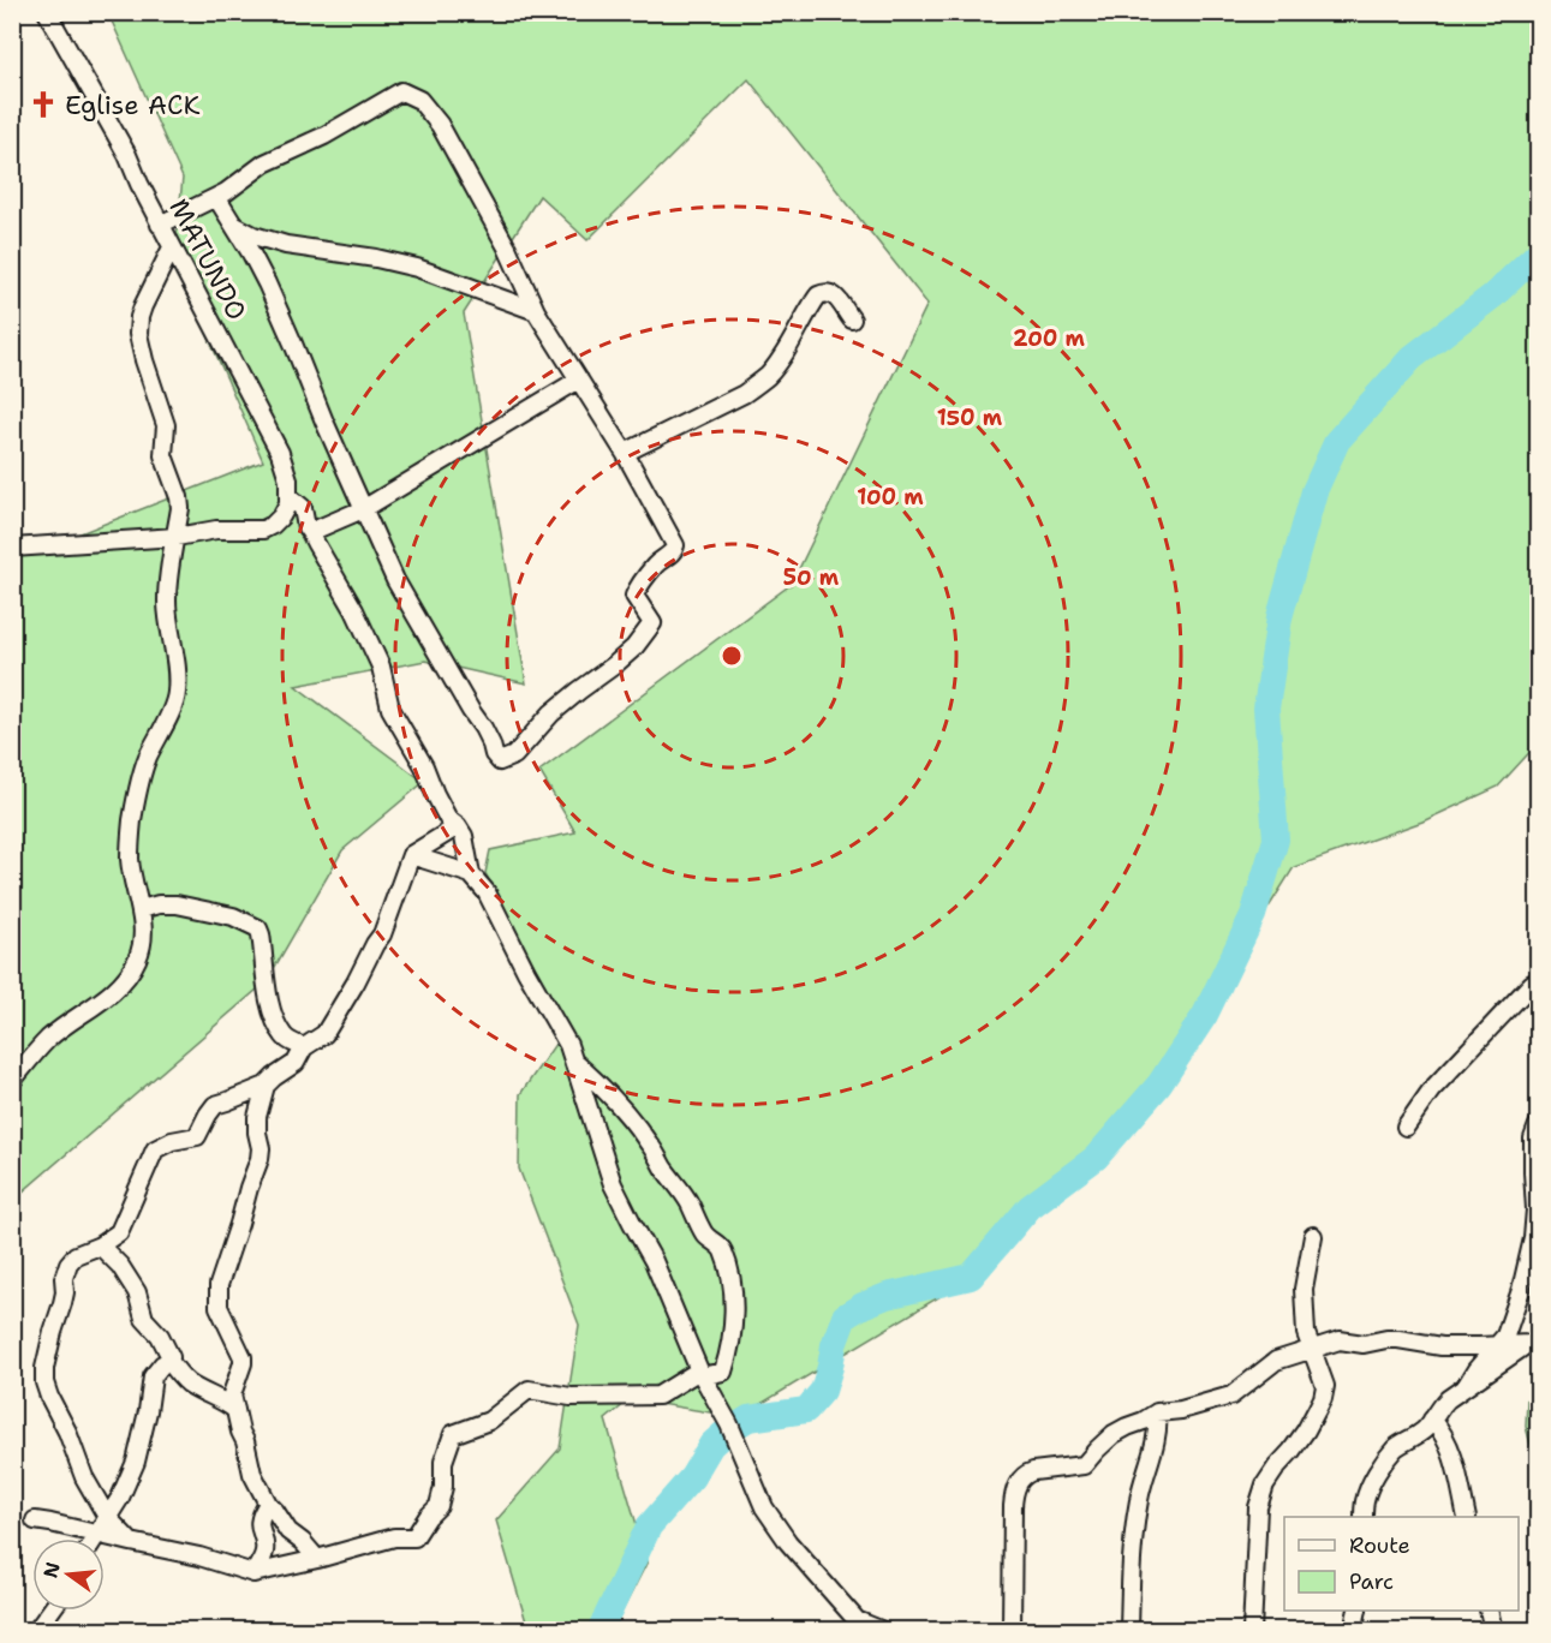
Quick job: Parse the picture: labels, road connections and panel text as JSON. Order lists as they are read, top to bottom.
{
  "streets": {
    "street": ["MATUNDO"]
  },
  "places": {
    "church": ["Eglise ACK"]
  },
  "legend": ["Route", "Parc"],
  "north": "left",
  "rings": [
    "200 m",
    "150 m",
    "100 m",
    "50 m"
  ]
}
